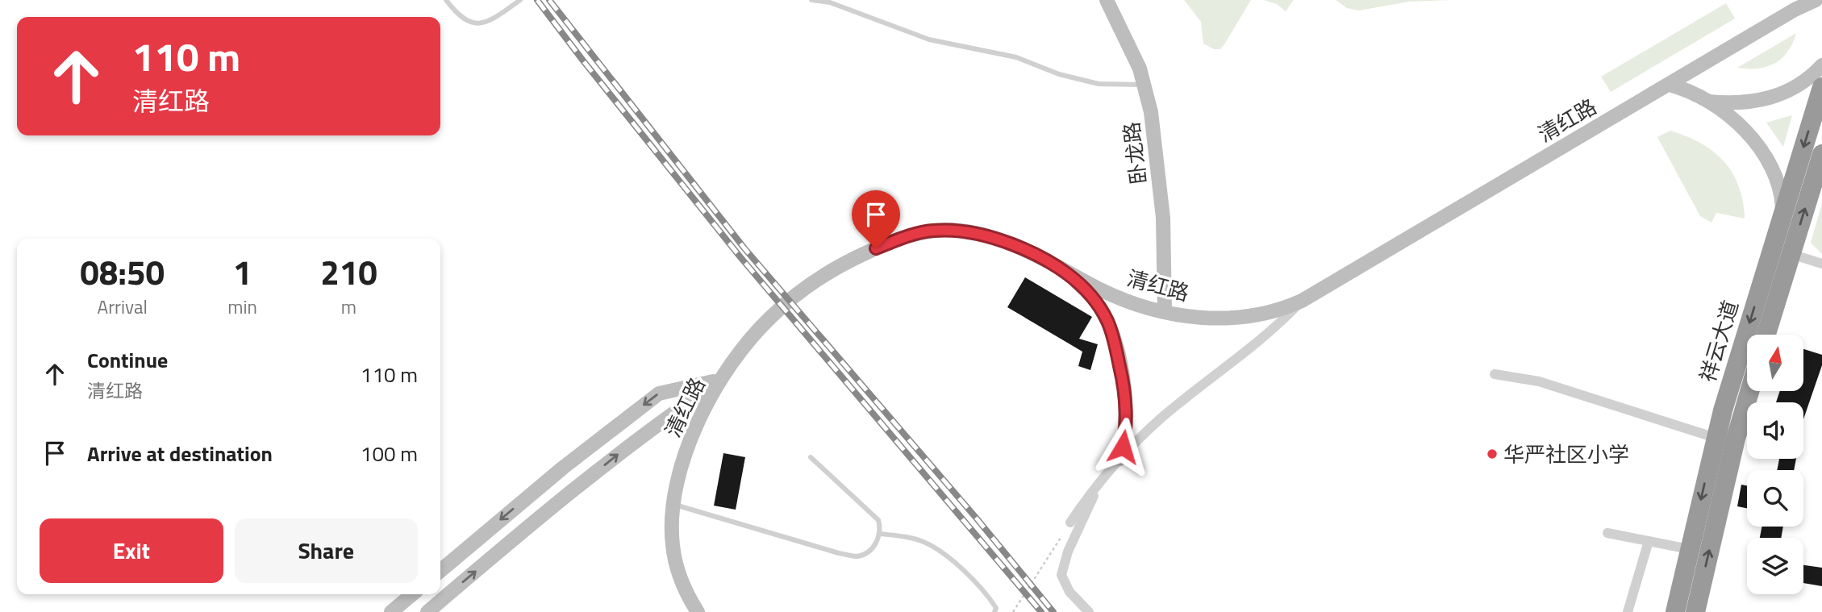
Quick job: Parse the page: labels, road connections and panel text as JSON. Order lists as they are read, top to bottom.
{
  "streets": {
    "highway": ["祥云大道"],
    "main road": ["清红路", "卧龙路"]
  },
  "crossings": [
    ["清红路", "卧龙路"]
  ],
  "places": ["华严社区小学"],
  "north": "top",
  "page": {
    "turn": ["110 m", "清红路"],
    "eta": [
      "08:50",
      "Arrival",
      "1",
      "min",
      "210",
      "m"
    ],
    "list": [
      {
        "name": "Continue",
        "note": "清红路",
        "value": "110 m"
      },
      {
        "name": "Arrive at destination",
        "value": "100 m"
      }
    ],
    "buttons": ["Exit", "Share"]
  }
}
